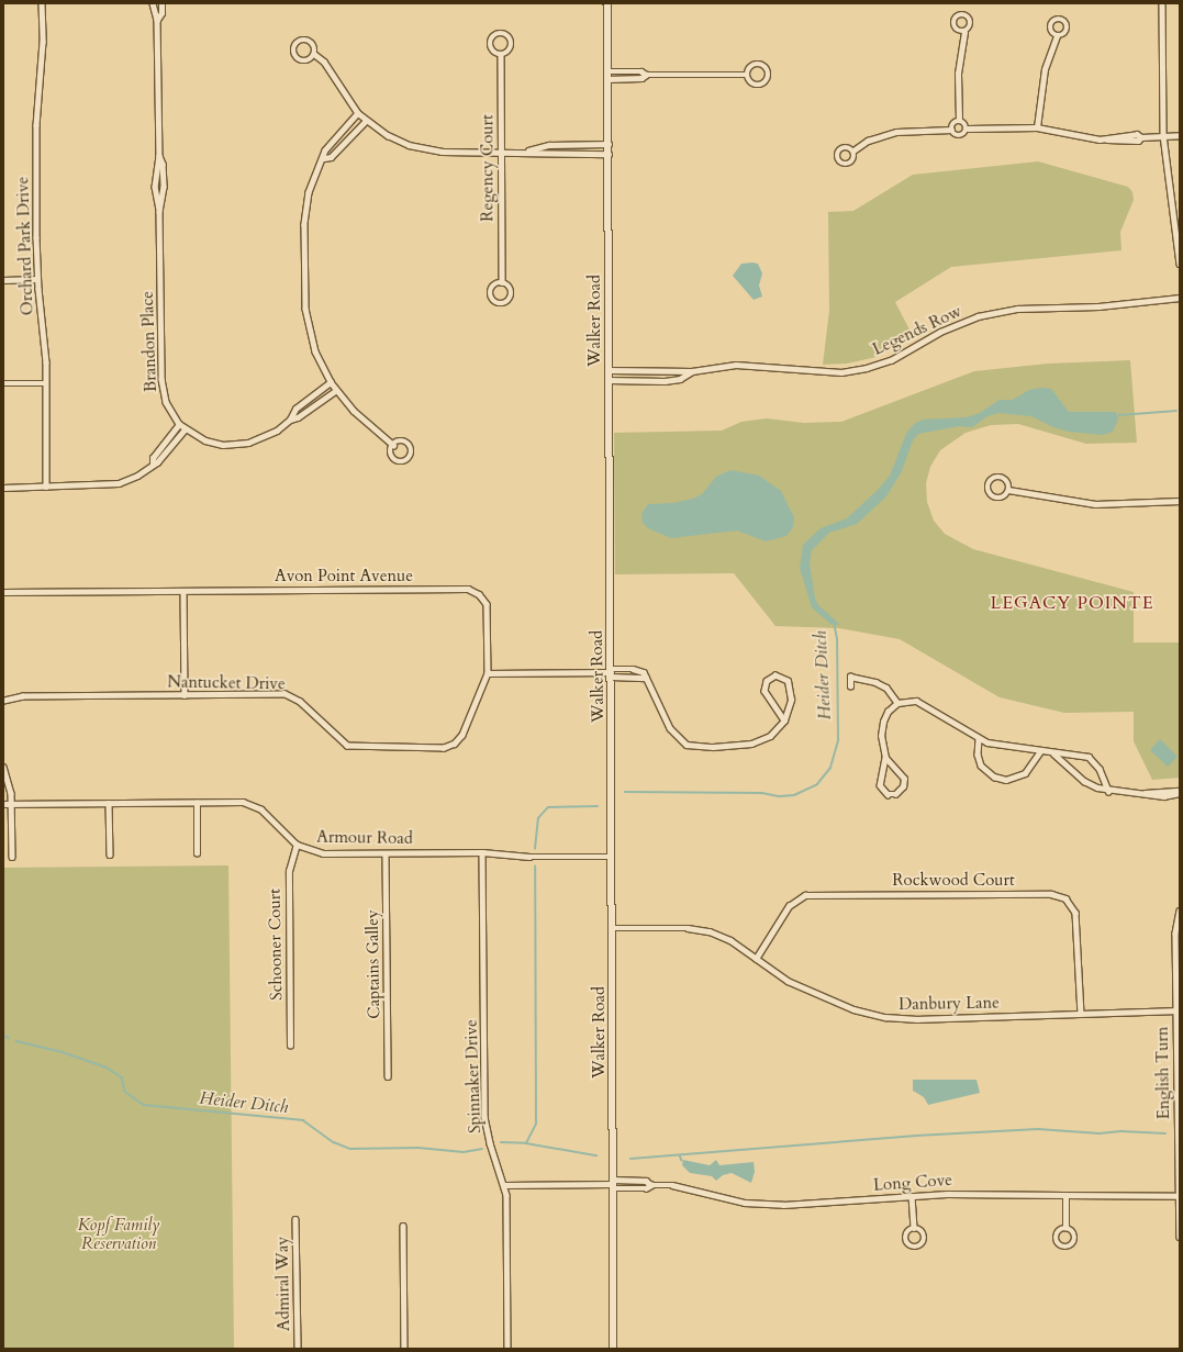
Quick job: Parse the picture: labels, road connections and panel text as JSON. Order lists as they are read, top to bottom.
{
  "streets": {
    "street": [
      "Regency Court",
      "Orchard Park Drive",
      "Walker Road",
      "Legends Row",
      "Brandon Place",
      "Avon Point Avenue",
      "Nantucket Drive",
      "Armour Road",
      "Rockwood Court",
      "Schooner Court",
      "Captains Galley",
      "Danbury Lane",
      "English Turn",
      "Spinnaker Drive",
      "Long Cove",
      "Admiral Way"
    ]
  },
  "crossings": [
    ["Walker Road", "Legends Row"],
    ["Walker Road", "Armour Road"],
    ["Walker Road", "Danbury Lane"],
    ["Walker Road", "Long Cove"],
    ["Avon Point Avenue", "Nantucket Drive"],
    ["Armour Road", "Schooner Court"],
    ["Armour Road", "Captains Galley"],
    ["Armour Road", "Spinnaker Drive"],
    ["Rockwood Court", "Danbury Lane"],
    ["Danbury Lane", "English Turn"],
    ["English Turn", "Long Cove"]
  ],
  "districts": ["LEGACY POINTE"],
  "water": ["Heider Ditch"],
  "parks": ["Kopf Family Reservation"]
}
